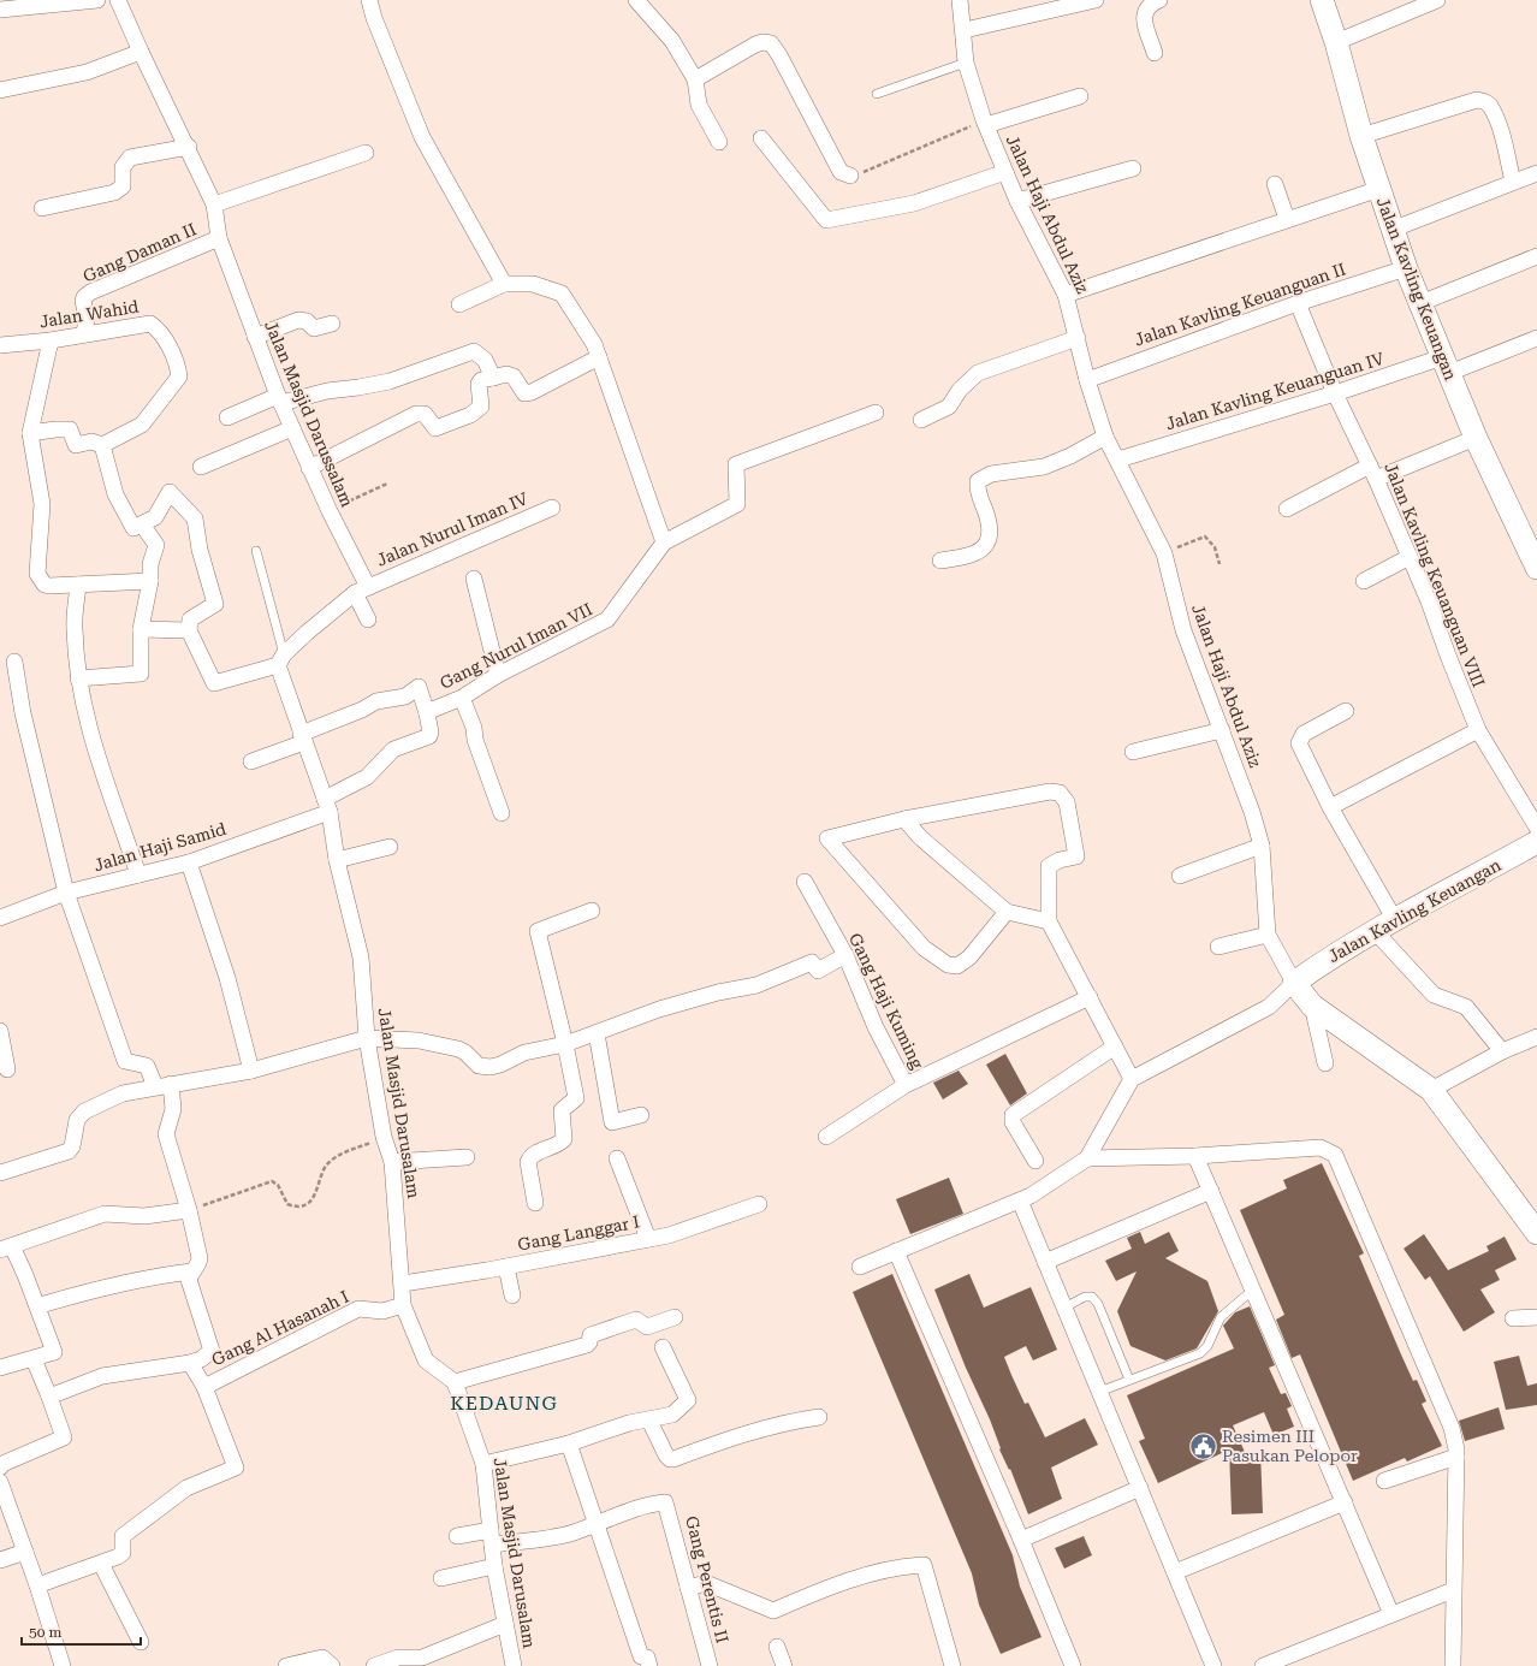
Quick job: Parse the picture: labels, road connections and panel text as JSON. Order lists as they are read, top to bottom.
{
  "streets": {
    "street": [
      "Jalan Haji Abdul Aziz",
      "Gang Daman II",
      "Jalan Kavling Keuangan",
      "Jalan Kavling Keuanguan II",
      "Jalan Wahid",
      "Jalan Kavling Keuanguan IV",
      "Jalan Masjid Darussalam",
      "Jalan Nurul Iman IV",
      "Jalan Kavling Keuanguan VIII",
      "Gang Nurul Iman VII",
      "Jalan Haji Samid",
      "Gang Haji Kuming",
      "Jalan Masjid Darusalam",
      "Gang Langgar I",
      "Gang Al Hasanah I",
      "Gang Perentis II"
    ]
  },
  "crossings": [
    ["Jalan Haji Abdul Aziz", "Jalan Kavling Keuangan"],
    ["Jalan Haji Abdul Aziz", "Jalan Kavling Keuanguan II"],
    ["Jalan Haji Abdul Aziz", "Jalan Kavling Keuanguan IV"],
    ["Gang Daman II", "Jalan Wahid"],
    ["Gang Daman II", "Jalan Masjid Darussalam"],
    ["Jalan Kavling Keuangan", "Jalan Kavling Keuanguan II"],
    ["Jalan Kavling Keuangan", "Jalan Kavling Keuanguan IV"],
    ["Jalan Kavling Keuanguan II", "Jalan Kavling Keuanguan VIII"],
    ["Jalan Kavling Keuanguan IV", "Jalan Kavling Keuanguan VIII"],
    ["Jalan Masjid Darussalam", "Jalan Nurul Iman IV"],
    ["Jalan Haji Samid", "Jalan Masjid Darusalam"],
    ["Jalan Masjid Darusalam", "Gang Langgar I"],
    ["Jalan Masjid Darusalam", "Gang Al Hasanah I"]
  ],
  "districts": ["KEDAUNG"],
  "places": {
    "public building": ["Resimen III Pasukan Pelopor"]
  },
  "scale_bar": "50 m"
}
